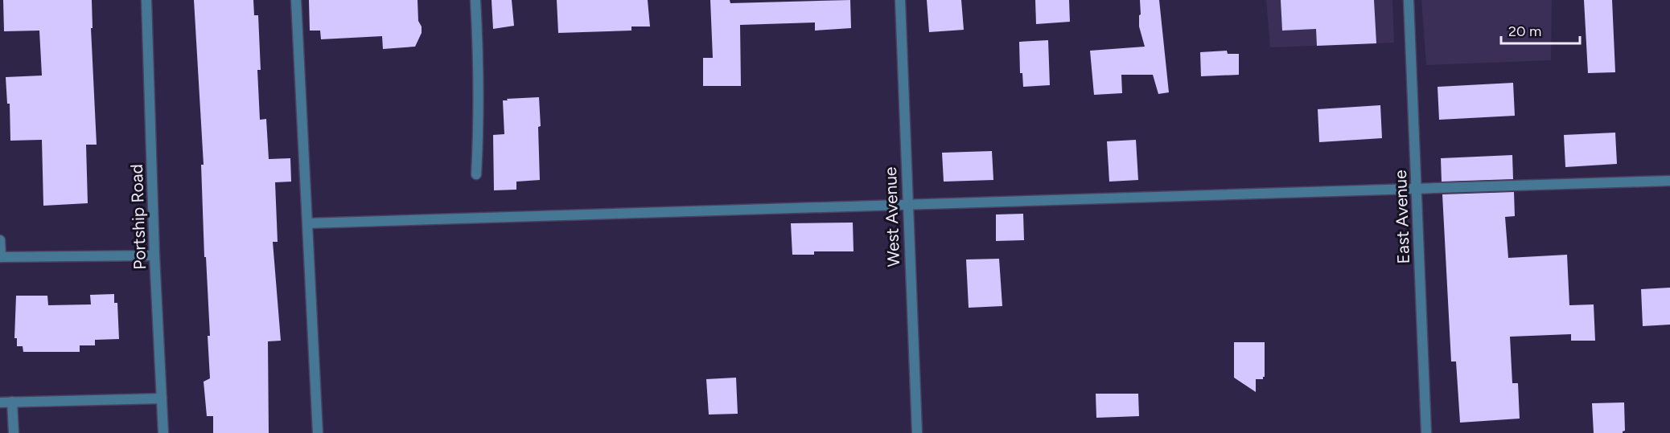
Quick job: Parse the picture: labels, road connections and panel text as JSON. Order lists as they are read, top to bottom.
{
  "streets": {
    "street": ["Portship Road", "West Avenue", "East Avenue"]
  },
  "scale_bar": "20 m"
}
